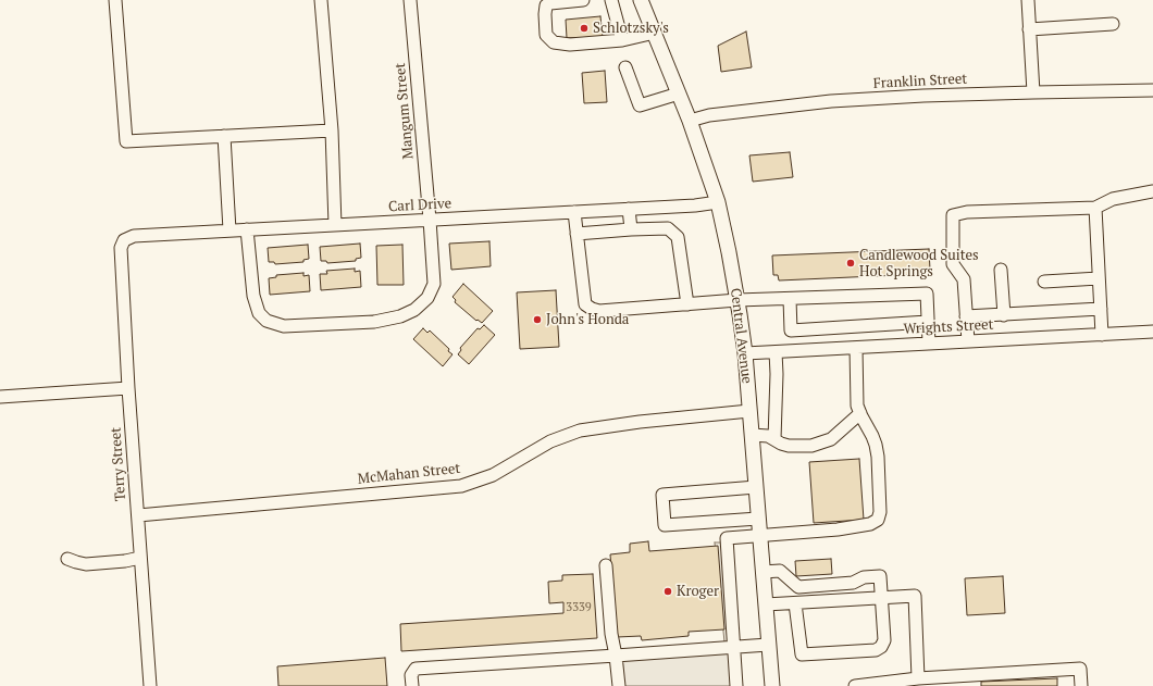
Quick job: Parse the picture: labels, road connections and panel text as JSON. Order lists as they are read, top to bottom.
{
  "streets": {
    "main road": ["Central Avenue"],
    "street": [
      "Franklin Street",
      "Mangum Street",
      "Carl Drive",
      "Wrights Street",
      "Terry Street",
      "McMahan Street"
    ]
  },
  "crossings": [
    ["Franklin Street", "Central Avenue"],
    ["Mangum Street", "Carl Drive"],
    ["Carl Drive", "Central Avenue"],
    ["Carl Drive", "Terry Street"],
    ["Wrights Street", "Central Avenue"],
    ["Central Avenue", "McMahan Street"],
    ["Terry Street", "McMahan Street"]
  ],
  "places": [
    "Schlotzsky's",
    "Candlewood Suites Hot Springs",
    "John's Honda",
    "Kroger"
  ],
  "house_numbers": ["3339"]
}
